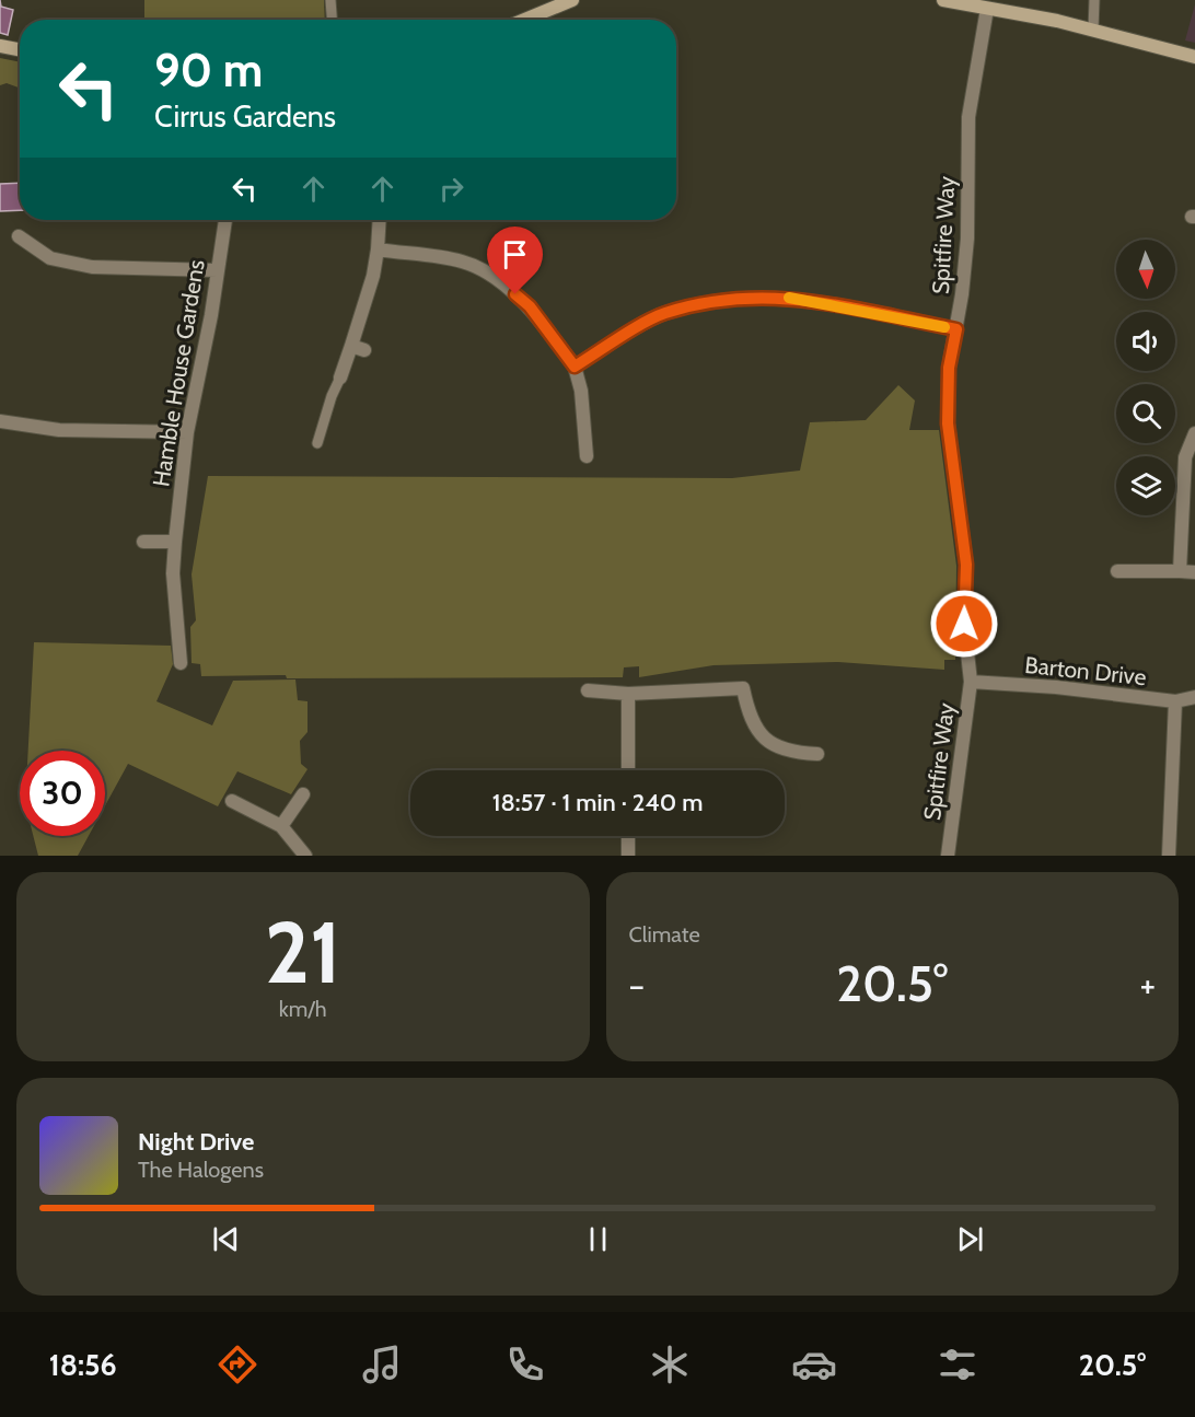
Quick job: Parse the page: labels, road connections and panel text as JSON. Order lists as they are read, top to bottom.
{
  "streets": {
    "street": ["Spitfire Way", "Hamble House Gardens", "Barton Drive"]
  },
  "crossings": [
    ["Spitfire Way", "Barton Drive"]
  ],
  "north": "bottom",
  "page": {
    "turn": ["90 m", "Cirrus Gardens"],
    "limit": "30",
    "trip": "18:57 · 1 min · 240 m",
    "tile": [
      ["21", "km/h"],
      "Climate"
    ],
    "heat": ["−", "20.5°", "+"],
    "song": ["Night Drive", "The Halogens"],
    "tabs": ["18:56", "20.5°"]
  }
}
